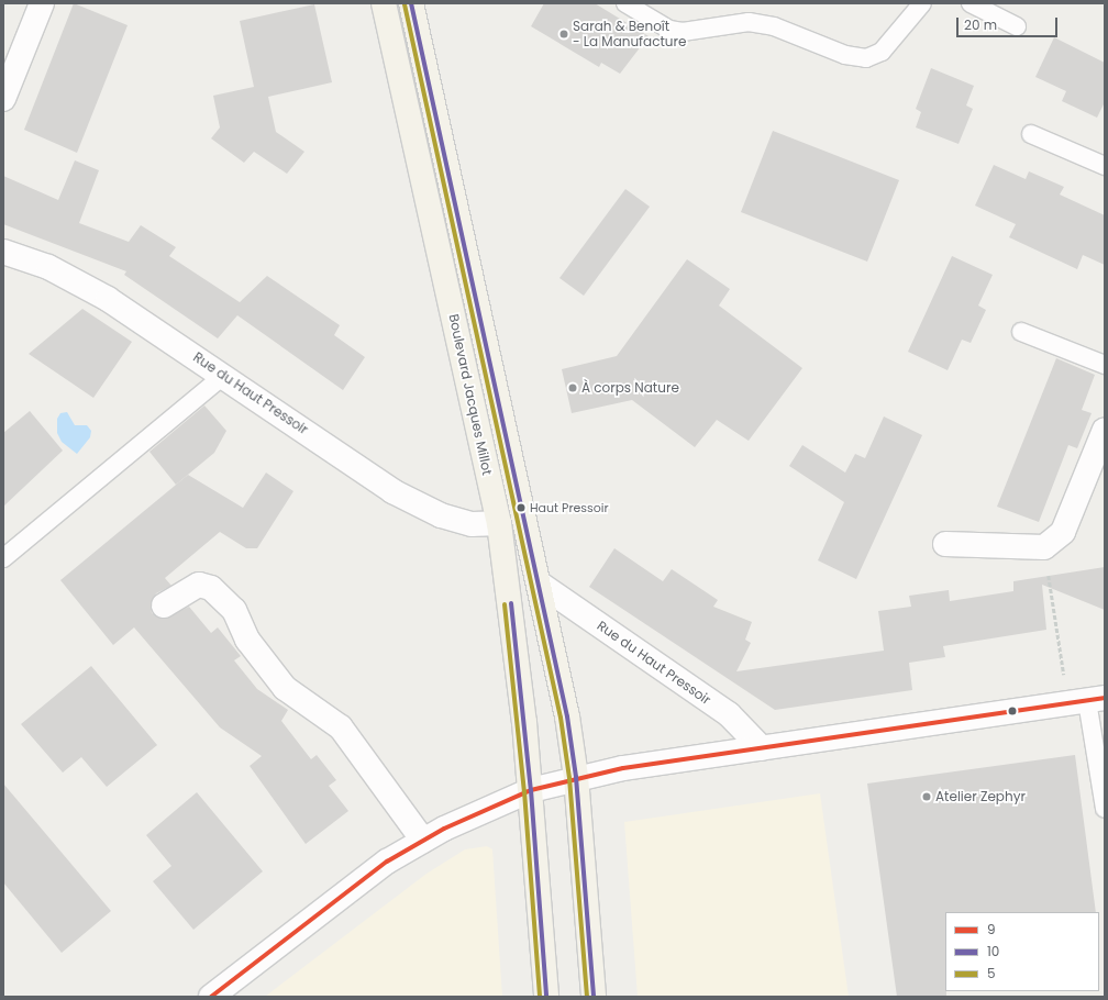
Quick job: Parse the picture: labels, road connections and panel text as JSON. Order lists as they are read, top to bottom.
{
  "streets": {
    "main road": ["Boulevard Jacques Millot"],
    "street": ["Rue du Haut Pressoir"]
  },
  "crossings": [
    ["Rue du Haut Pressoir", "Boulevard Jacques Millot"]
  ],
  "places": [
    "Sarah & Benoît - La Manufacture",
    "À corps Nature",
    "Haut Pressoir",
    "Atelier Zephyr"
  ],
  "lines": ["transit line 10", "transit line 5", "transit line 9"],
  "legend": ["9", "10", "5"],
  "scale_bar": "20 m"
}
